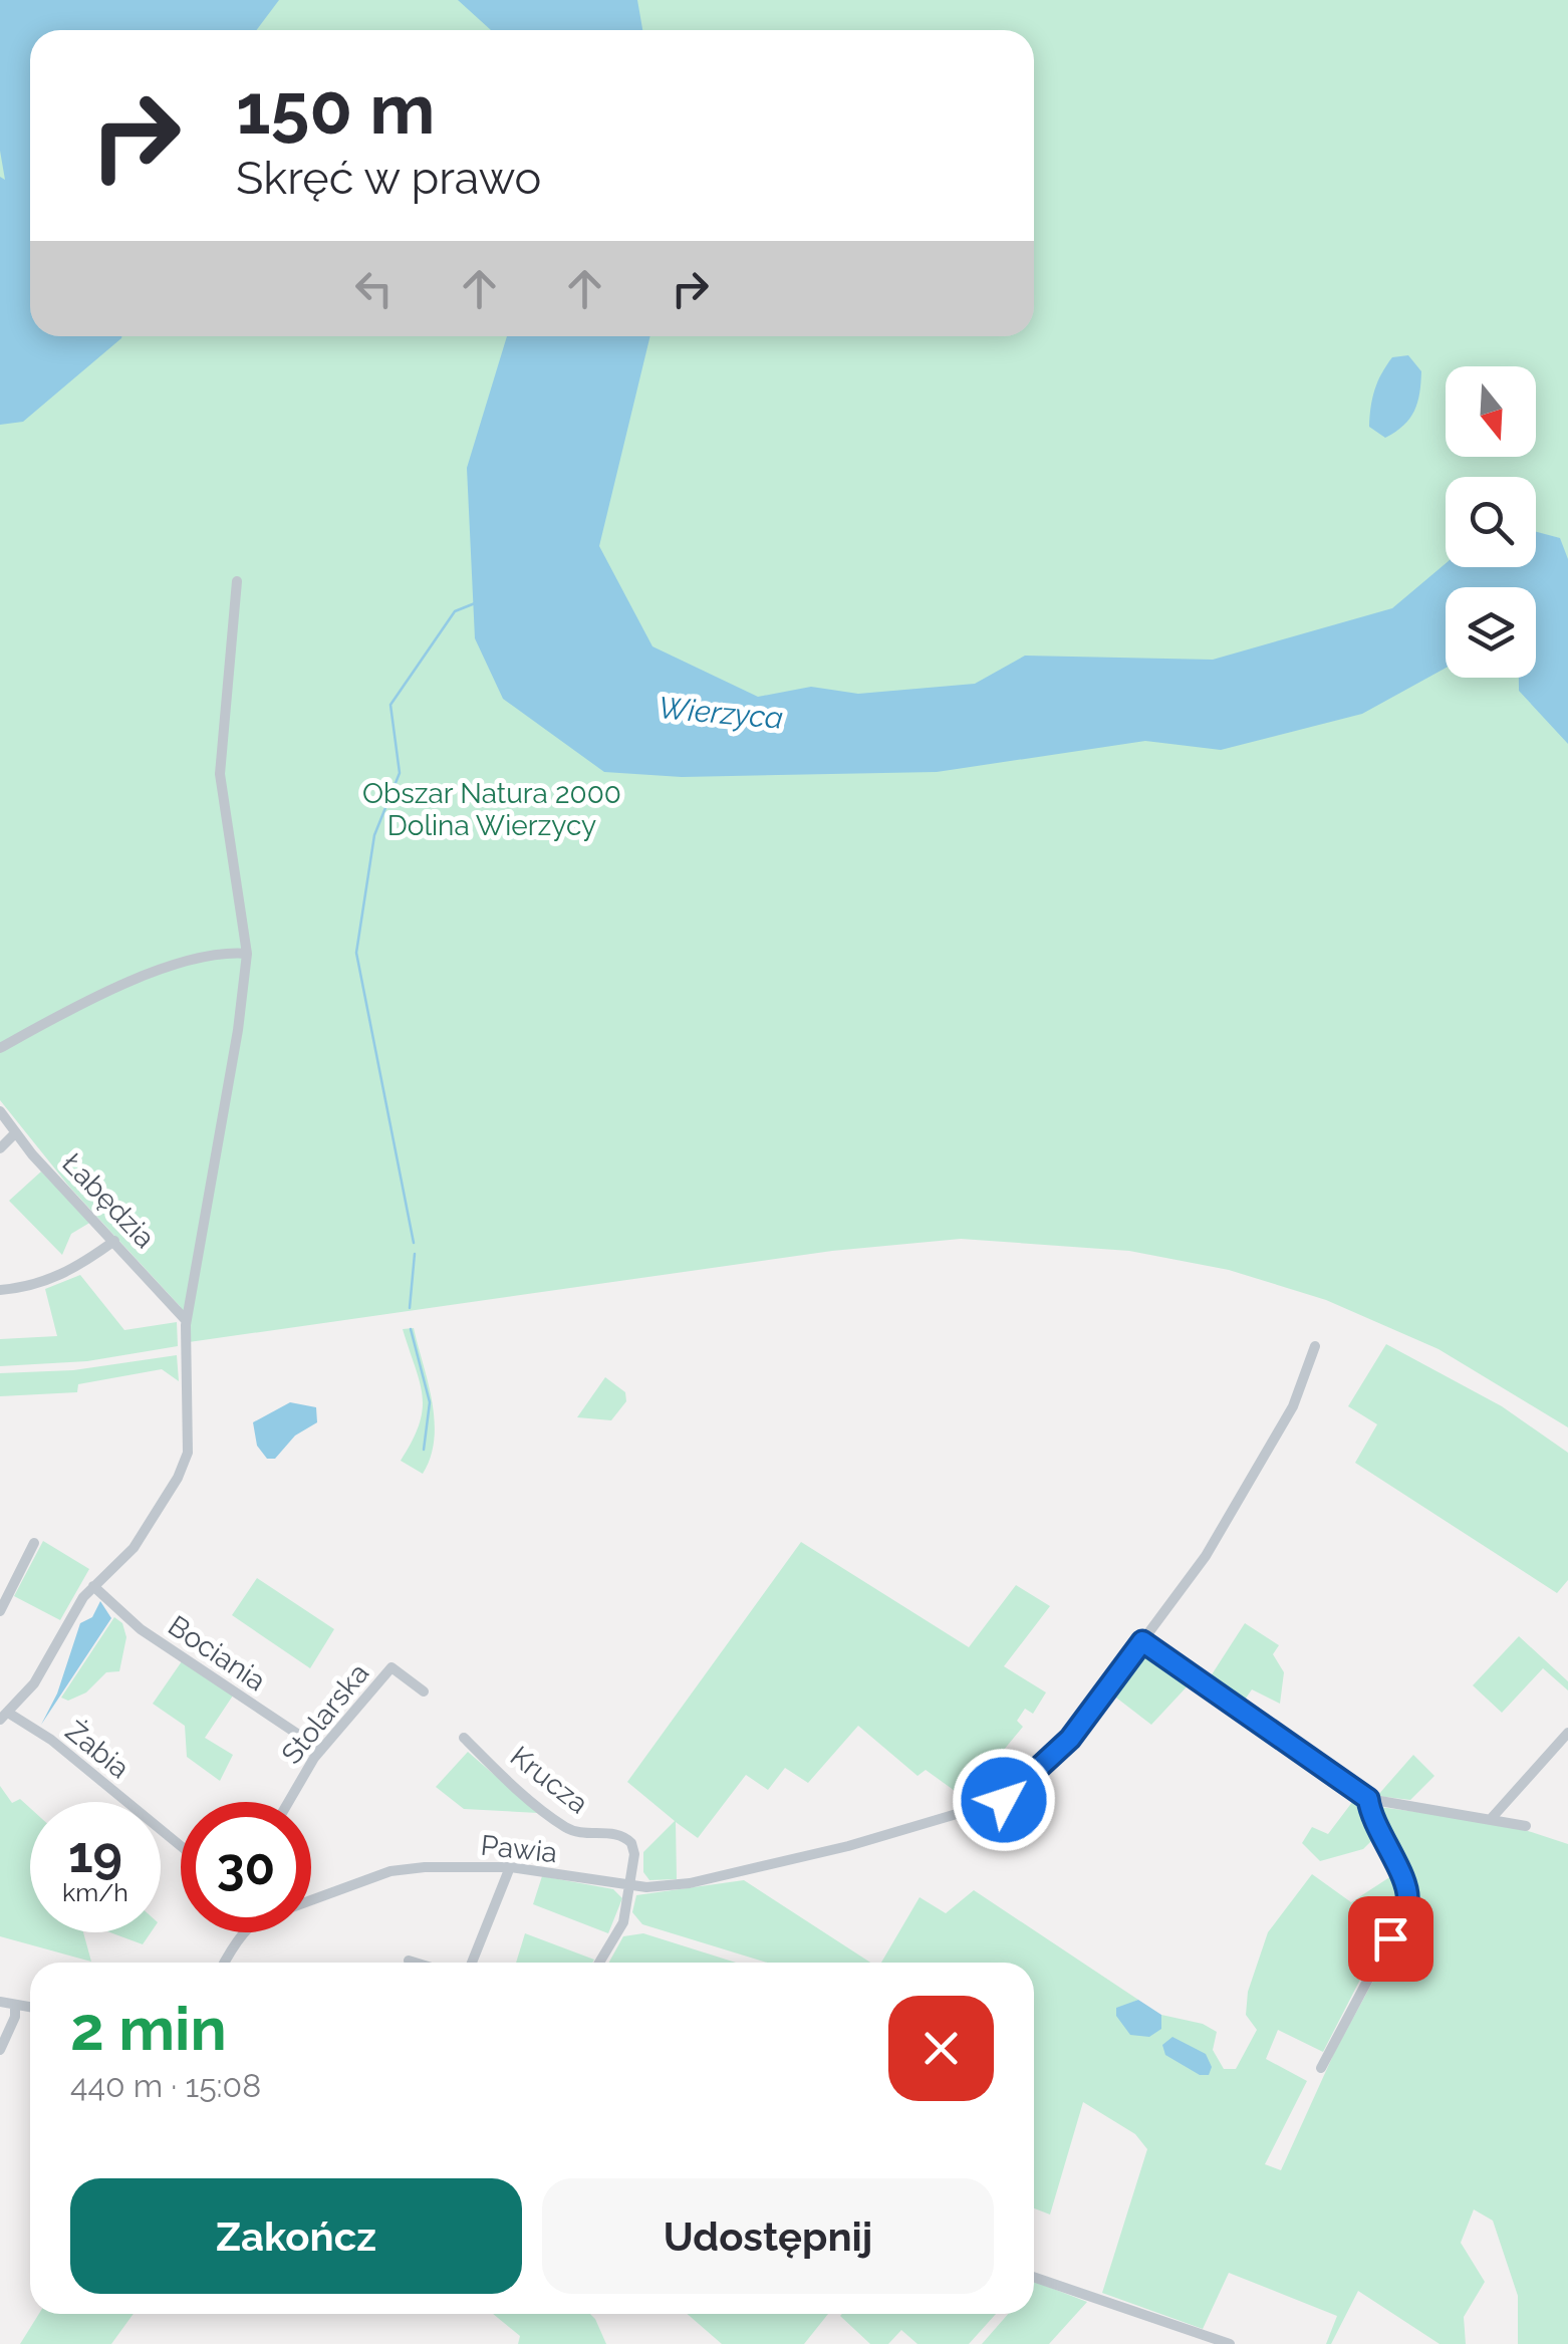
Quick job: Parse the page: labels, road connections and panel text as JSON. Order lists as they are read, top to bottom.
{
  "streets": {
    "street": [
      "Łabędzia",
      "Bociania",
      "Stolarska",
      "Żabia",
      "Krucza",
      "Pawia"
    ]
  },
  "crossings": [
    ["Bociania", "Stolarska"],
    ["Krucza", "Pawia"]
  ],
  "water": ["Wierzyca"],
  "parks": ["Obszar Natura 2000 Dolina Wierzycy"],
  "north": "bottom",
  "page": {
    "turn": ["150 m", "Skręć w prawo"],
    "speed": "19 km/h",
    "limit": "30",
    "heading": ["2 min", "440 m · 15:08"],
    "buttons": ["Zakończ", "Udostępnij"]
  }
}
